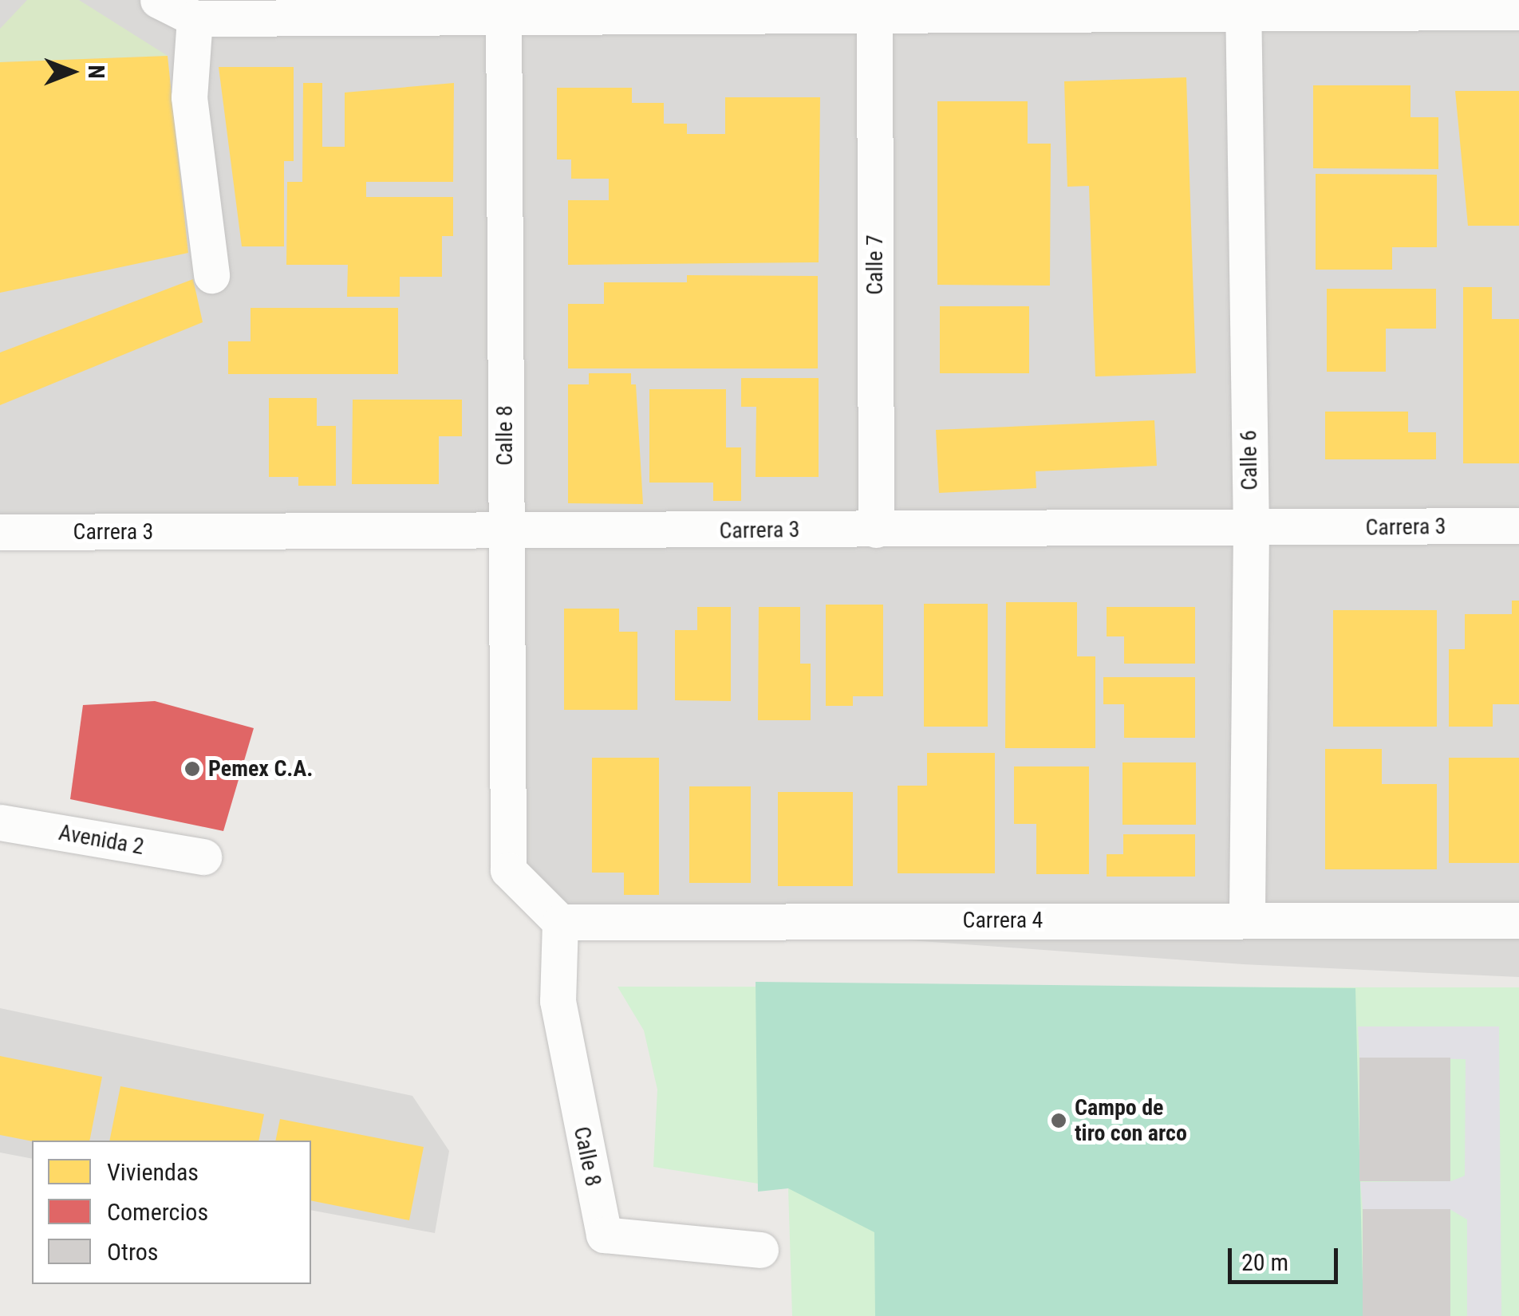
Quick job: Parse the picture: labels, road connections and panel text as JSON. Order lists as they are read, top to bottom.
{
  "streets": {
    "street": [
      "Calle 7",
      "Calle 8",
      "Calle 6",
      "Carrera 3",
      "Avenida 2",
      "Carrera 4"
    ]
  },
  "crossings": [
    ["Calle 7", "Carrera 3"],
    ["Calle 8", "Carrera 3"],
    ["Calle 8", "Carrera 4"],
    ["Calle 6", "Carrera 3"],
    ["Calle 6", "Carrera 4"]
  ],
  "places": ["Pemex C.A.", "Campo de tiro con arco"],
  "legend": ["Viviendas", "Comercios", "Otros"],
  "scale_bar": "20 m",
  "north": "right"
}
